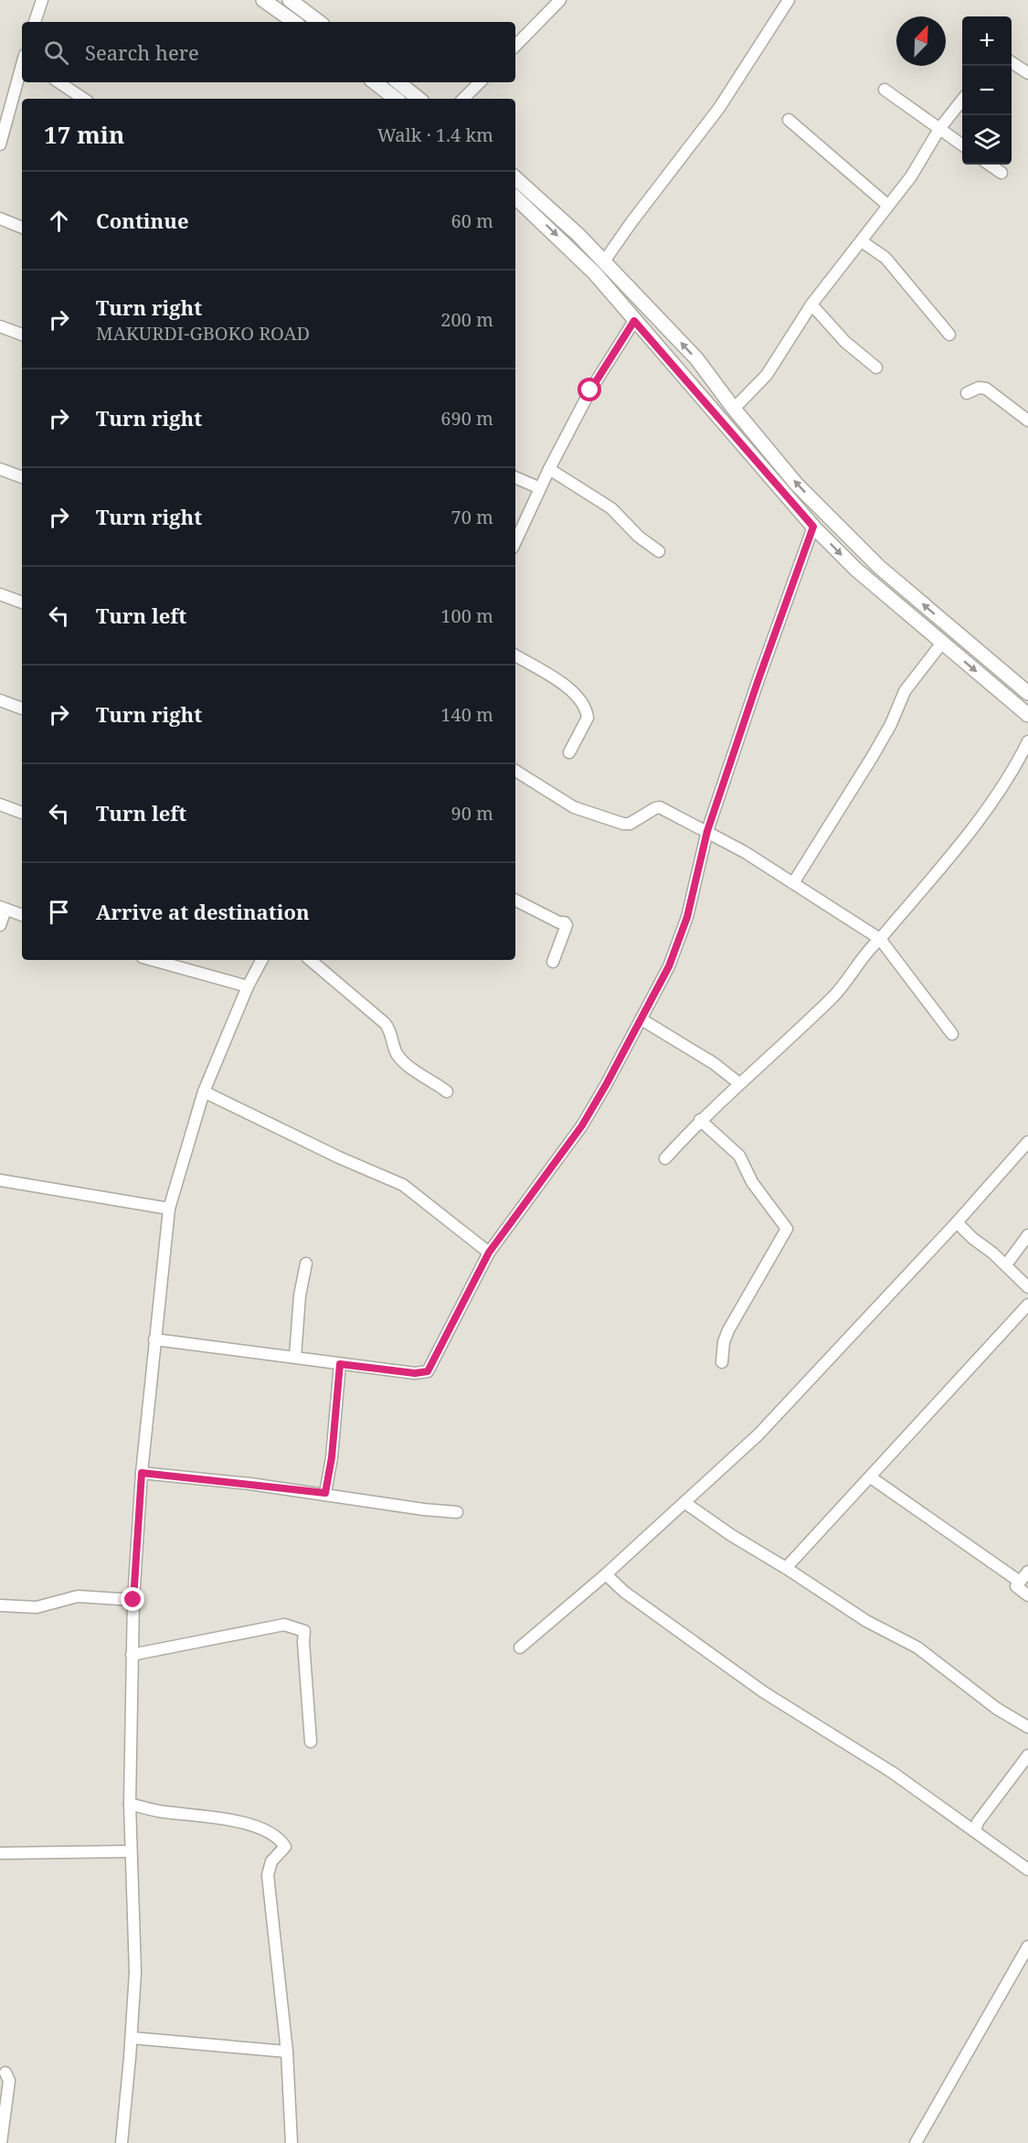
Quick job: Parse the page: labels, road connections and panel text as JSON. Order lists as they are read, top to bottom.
{
  "north": "top right",
  "page": {
    "map_buttons": ["+", "−"],
    "search": "Search here",
    "heading": ["17 min", "Walk · 1.4 km"],
    "list": [
      ["Continue", "60 m"],
      ["Turn right", "MAKURDI-GBOKO ROAD", "200 m"],
      ["Turn right", "690 m"],
      ["Turn right", "70 m"],
      ["Turn left", "100 m"],
      ["Turn right", "140 m"],
      ["Turn left", "90 m"],
      "Arrive at destination"
    ]
  }
}
